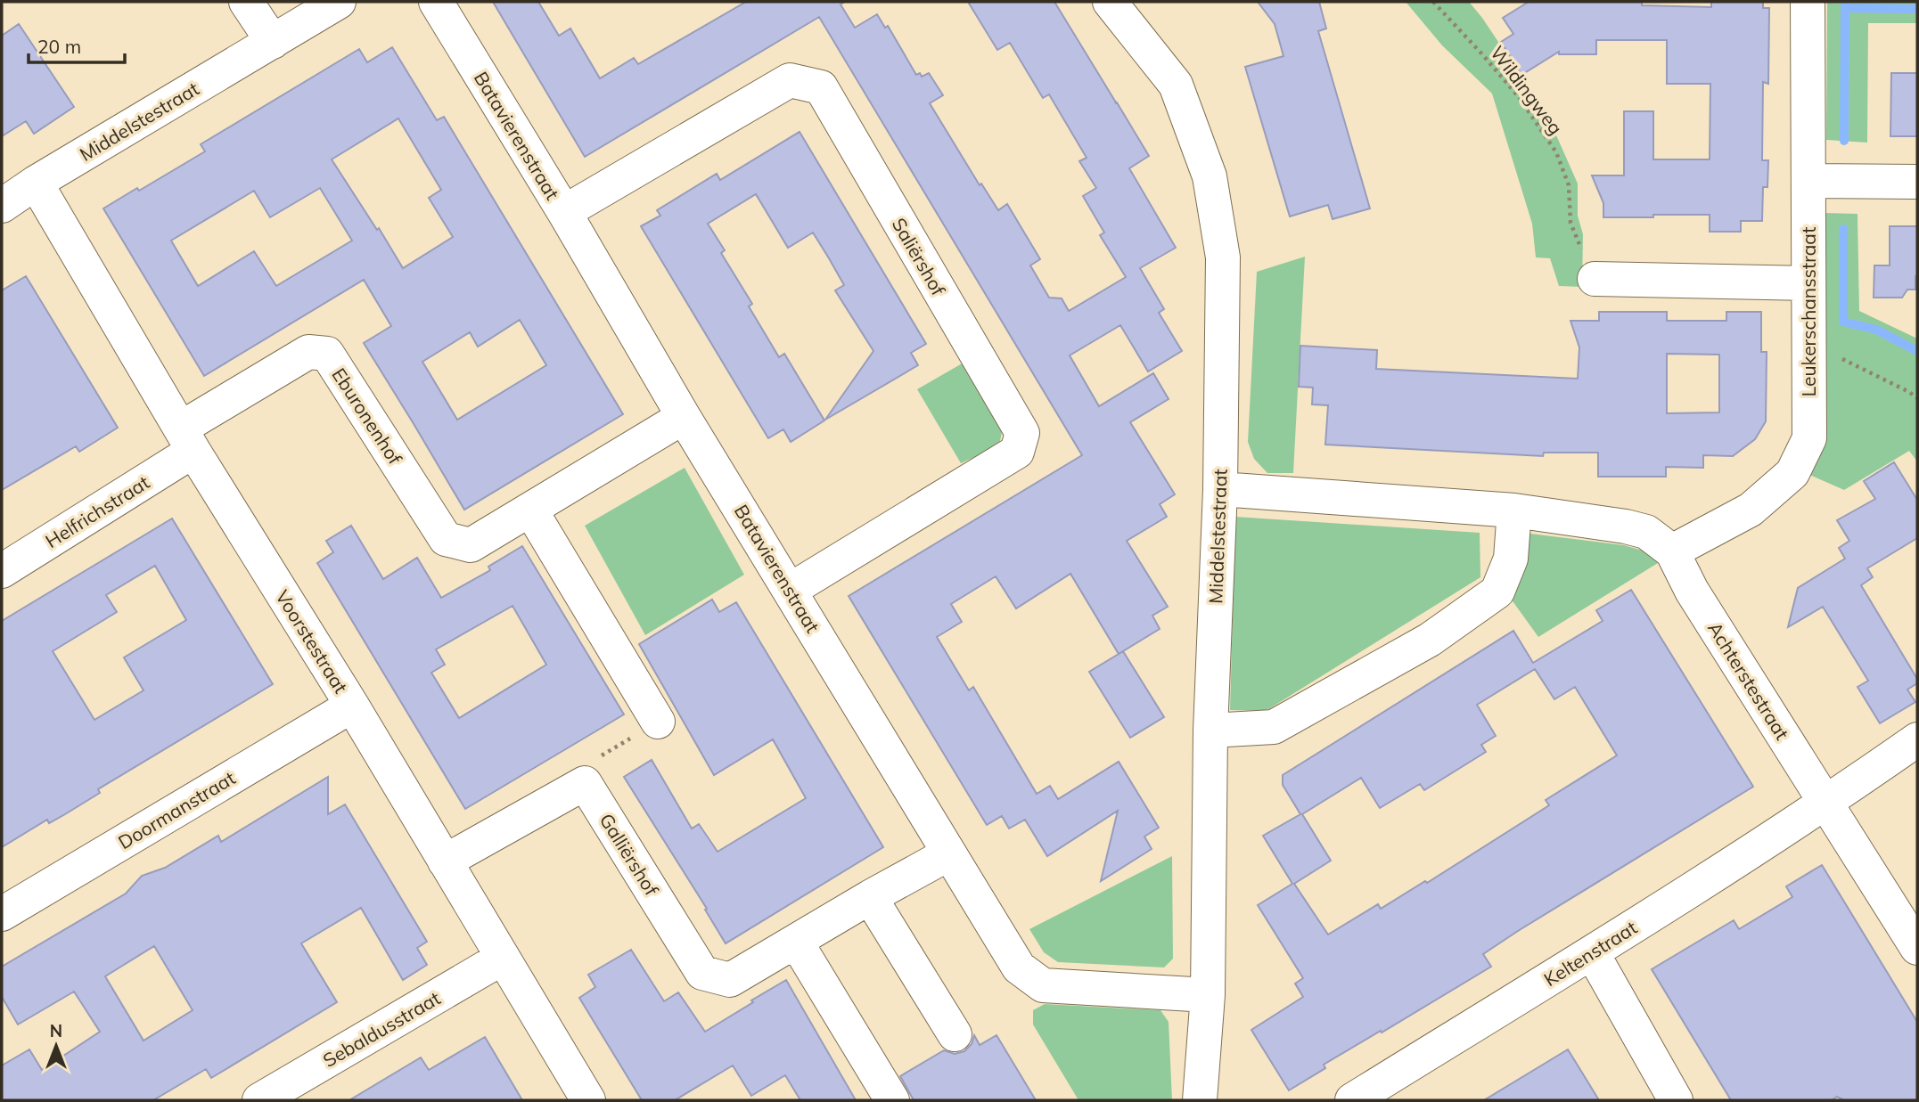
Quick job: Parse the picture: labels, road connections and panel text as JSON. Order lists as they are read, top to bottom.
{
  "streets": {
    "street": [
      "Middelstestraat",
      "Batavierenstraat",
      "Saliërshof",
      "Leukerschansstraat",
      "Eburonenhof",
      "Helfrichstraat",
      "Voorstestraat",
      "Achterstestraat",
      "Doormanstraat",
      "Galliërshof",
      "Keltenstraat",
      "Sebaldusstraat"
    ],
    "path": ["Wildingweg"]
  },
  "crossings": [
    ["Middelstestraat", "Batavierenstraat"],
    ["Middelstestraat", "Voorstestraat"],
    ["Middelstestraat", "Achterstestraat"],
    ["Batavierenstraat", "Saliërshof"],
    ["Batavierenstraat", "Eburonenhof"],
    ["Batavierenstraat", "Galliërshof"],
    ["Leukerschansstraat", "Achterstestraat"],
    ["Eburonenhof", "Helfrichstraat"],
    ["Eburonenhof", "Voorstestraat"],
    ["Helfrichstraat", "Voorstestraat"],
    ["Voorstestraat", "Doormanstraat"],
    ["Voorstestraat", "Sebaldusstraat"],
    ["Achterstestraat", "Keltenstraat"]
  ],
  "scale_bar": "20 m",
  "north": "top"
}
